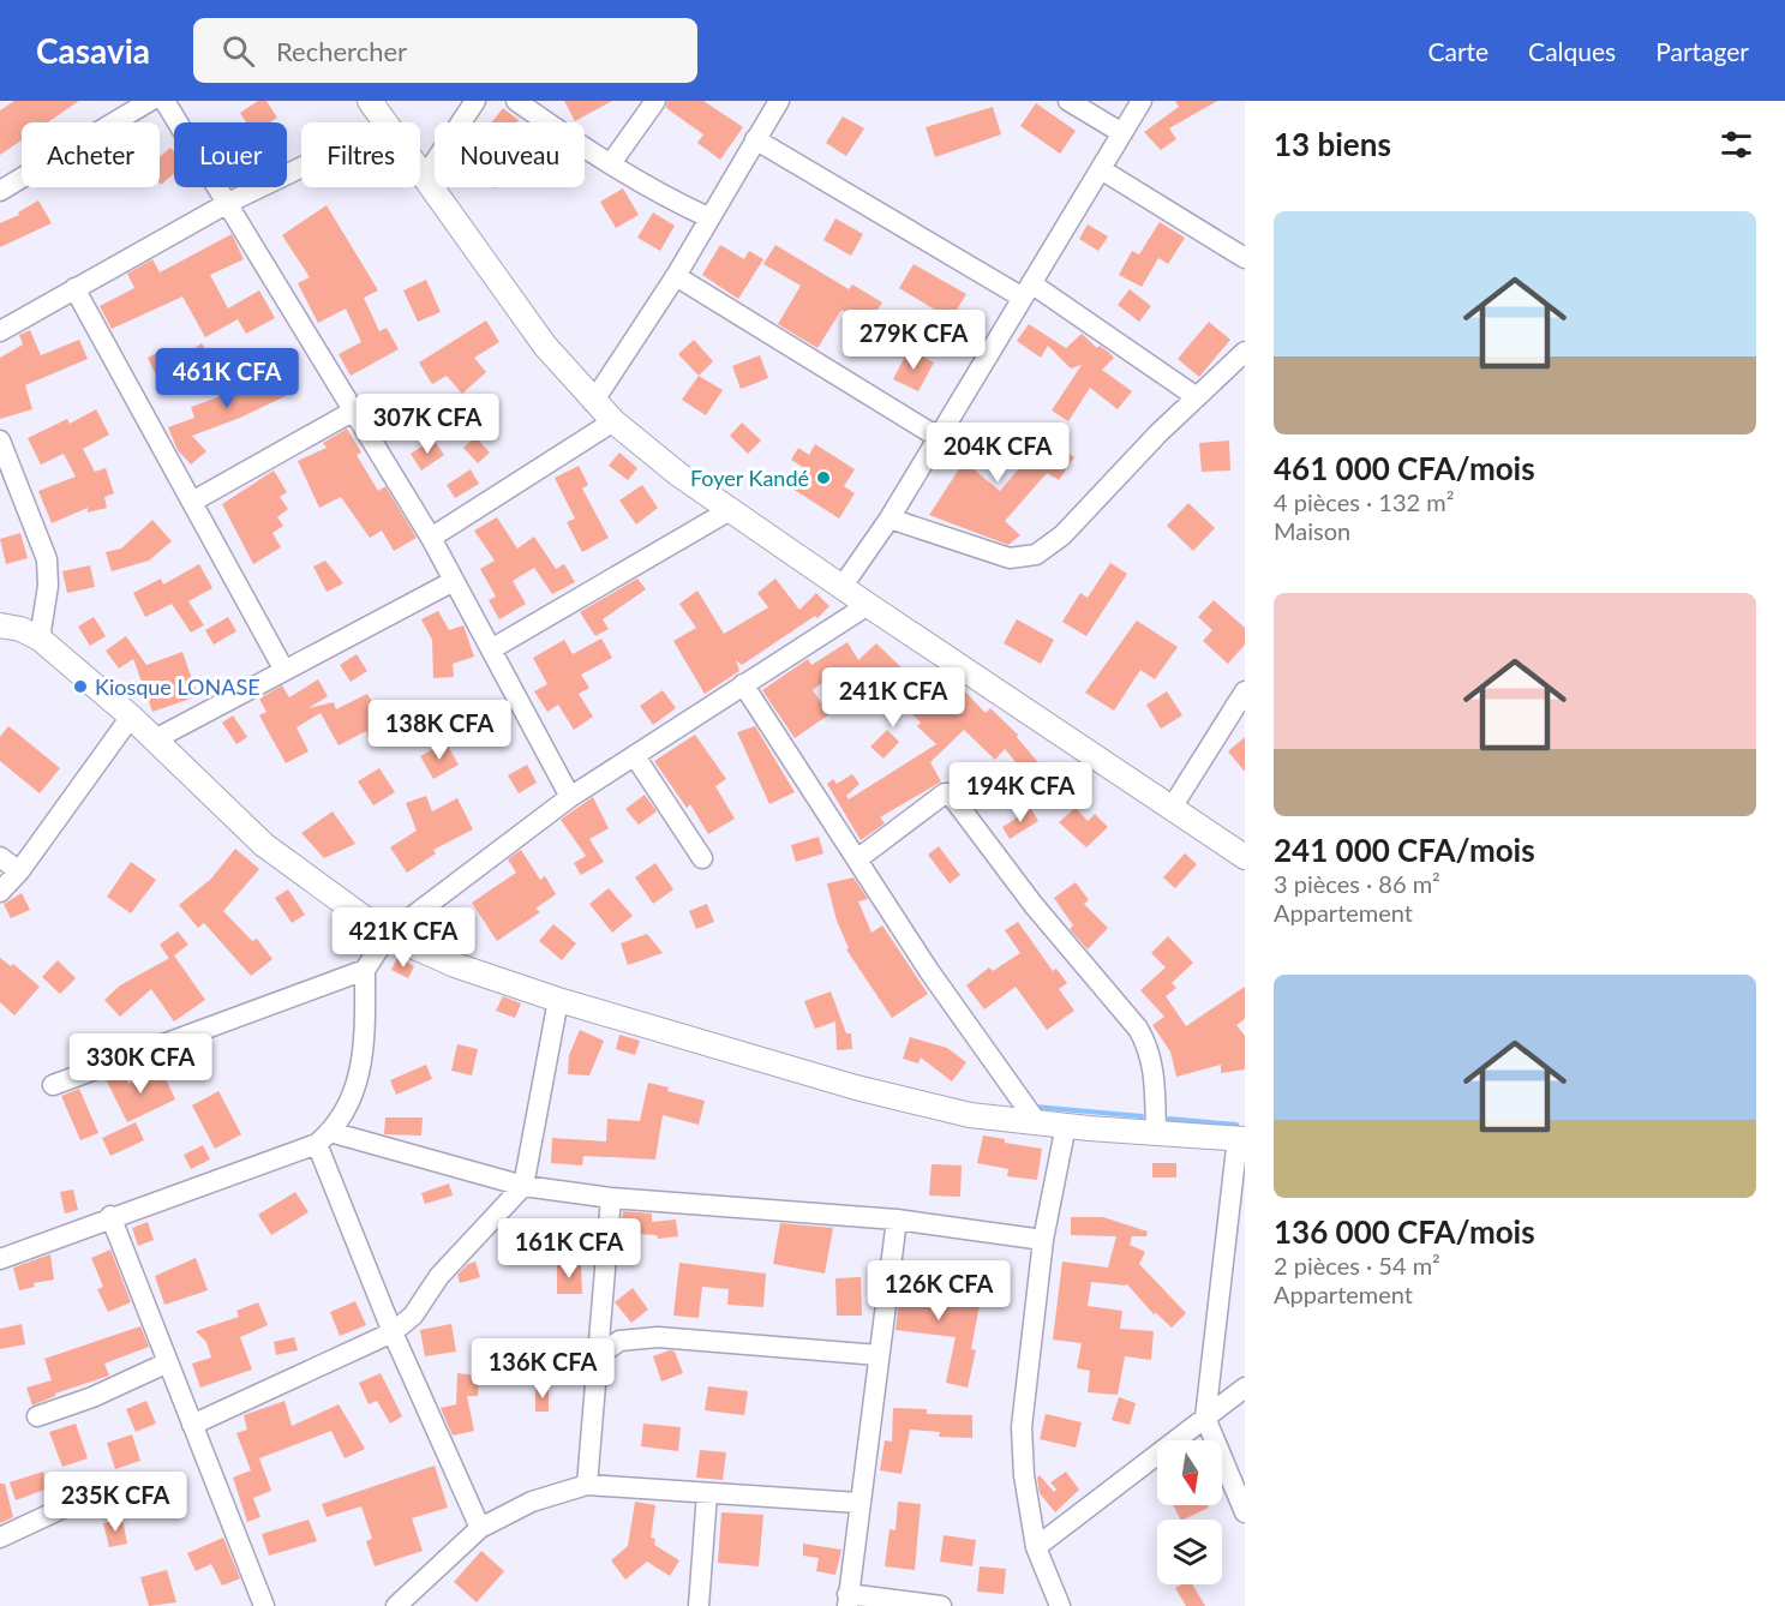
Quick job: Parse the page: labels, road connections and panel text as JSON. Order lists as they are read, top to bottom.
{
  "places": ["Foyer Kandé", "Kiosque LONASE"],
  "north": "bottom",
  "page": {
    "header": "Casavia",
    "search": "Rechercher",
    "nav": ["Carte", "Calques", "Partager"],
    "heading": "13 biens",
    "chip": [
      "Acheter",
      "Louer",
      "Filtres",
      "Nouveau"
    ],
    "list": [
      {
        "name": "461 000 CFA/mois",
        "note": "4 pièces · 132 m² · Maison"
      },
      {
        "name": "241 000 CFA/mois",
        "note": "3 pièces · 86 m² · Appartement"
      },
      {
        "name": "136 000 CFA/mois",
        "note": "2 pièces · 54 m² · Appartement"
      }
    ],
    "price": [
      "279K CFA",
      "461K CFA",
      "307K CFA",
      "204K CFA",
      "241K CFA",
      "138K CFA",
      "194K CFA",
      "421K CFA",
      "330K CFA",
      "161K CFA",
      "126K CFA",
      "136K CFA",
      "235K CFA"
    ]
  }
}
